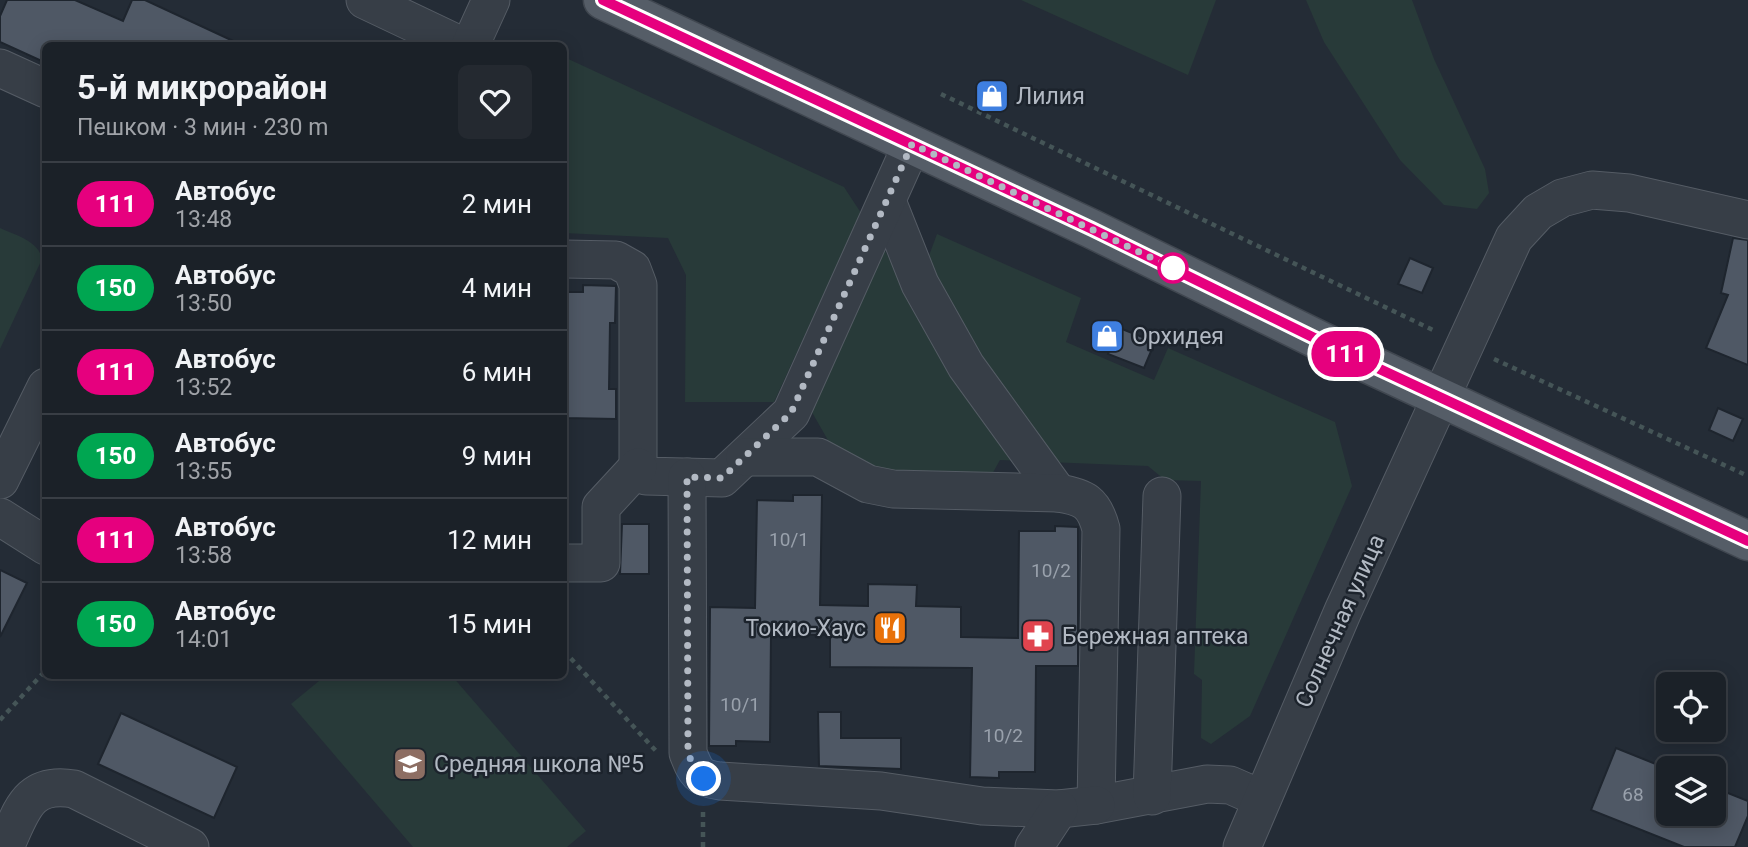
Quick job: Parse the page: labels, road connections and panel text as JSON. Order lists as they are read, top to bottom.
{
  "streets": {
    "street": ["Солнечная улица"]
  },
  "places": {
    "shop": ["Лилия", "Орхидея"],
    "restaurant": ["Токио-Хаус"],
    "pharmacy": ["Бережная аптека"],
    "school or university": ["Средняя школа №5"]
  },
  "lines": ["bus line 111"],
  "house_numbers": [
    "10/1",
    "10/2",
    "10/1",
    "10/2",
    "68"
  ],
  "page": {
    "on_map": "111",
    "heading": ["5-й микрорайон", "Пешком · 3 мин · 230 m"],
    "list": [
      {
        "mark": "111",
        "name": "Автобус",
        "note": "13:48",
        "value": "2 мин"
      },
      {
        "mark": "150",
        "name": "Автобус",
        "note": "13:50",
        "value": "4 мин"
      },
      {
        "mark": "111",
        "name": "Автобус",
        "note": "13:52",
        "value": "6 мин"
      },
      {
        "mark": "150",
        "name": "Автобус",
        "note": "13:55",
        "value": "9 мин"
      },
      {
        "mark": "111",
        "name": "Автобус",
        "note": "13:58",
        "value": "12 мин"
      },
      {
        "mark": "150",
        "name": "Автобус",
        "note": "14:01",
        "value": "15 мин"
      }
    ]
  }
}
